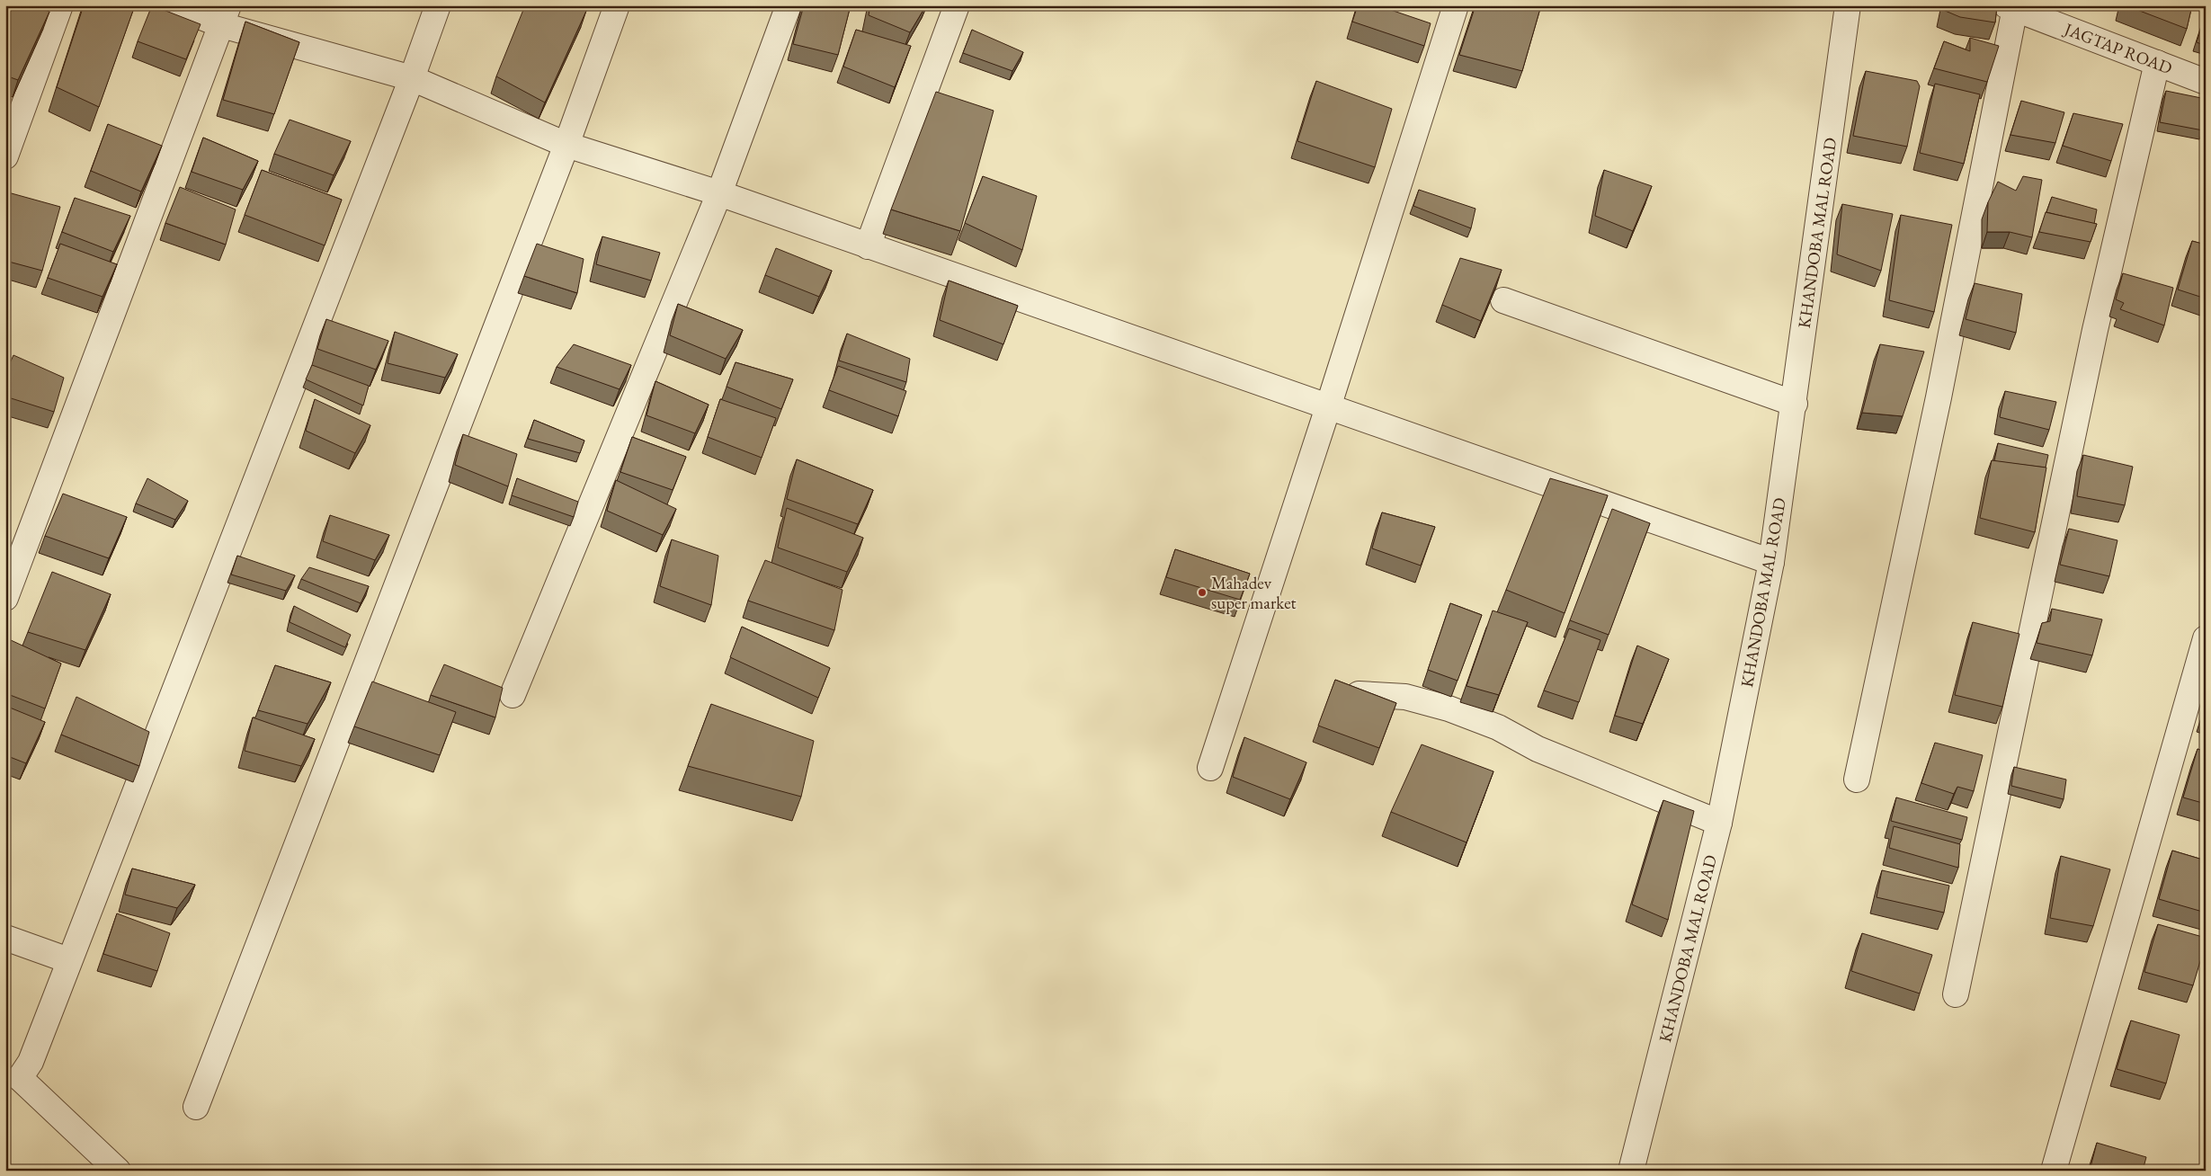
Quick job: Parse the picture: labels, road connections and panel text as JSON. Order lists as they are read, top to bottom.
{
  "streets": {
    "street": ["JAGTAP ROAD", "KHANDOBA MAL ROAD"]
  },
  "places": ["Mahadev super market"]
}
